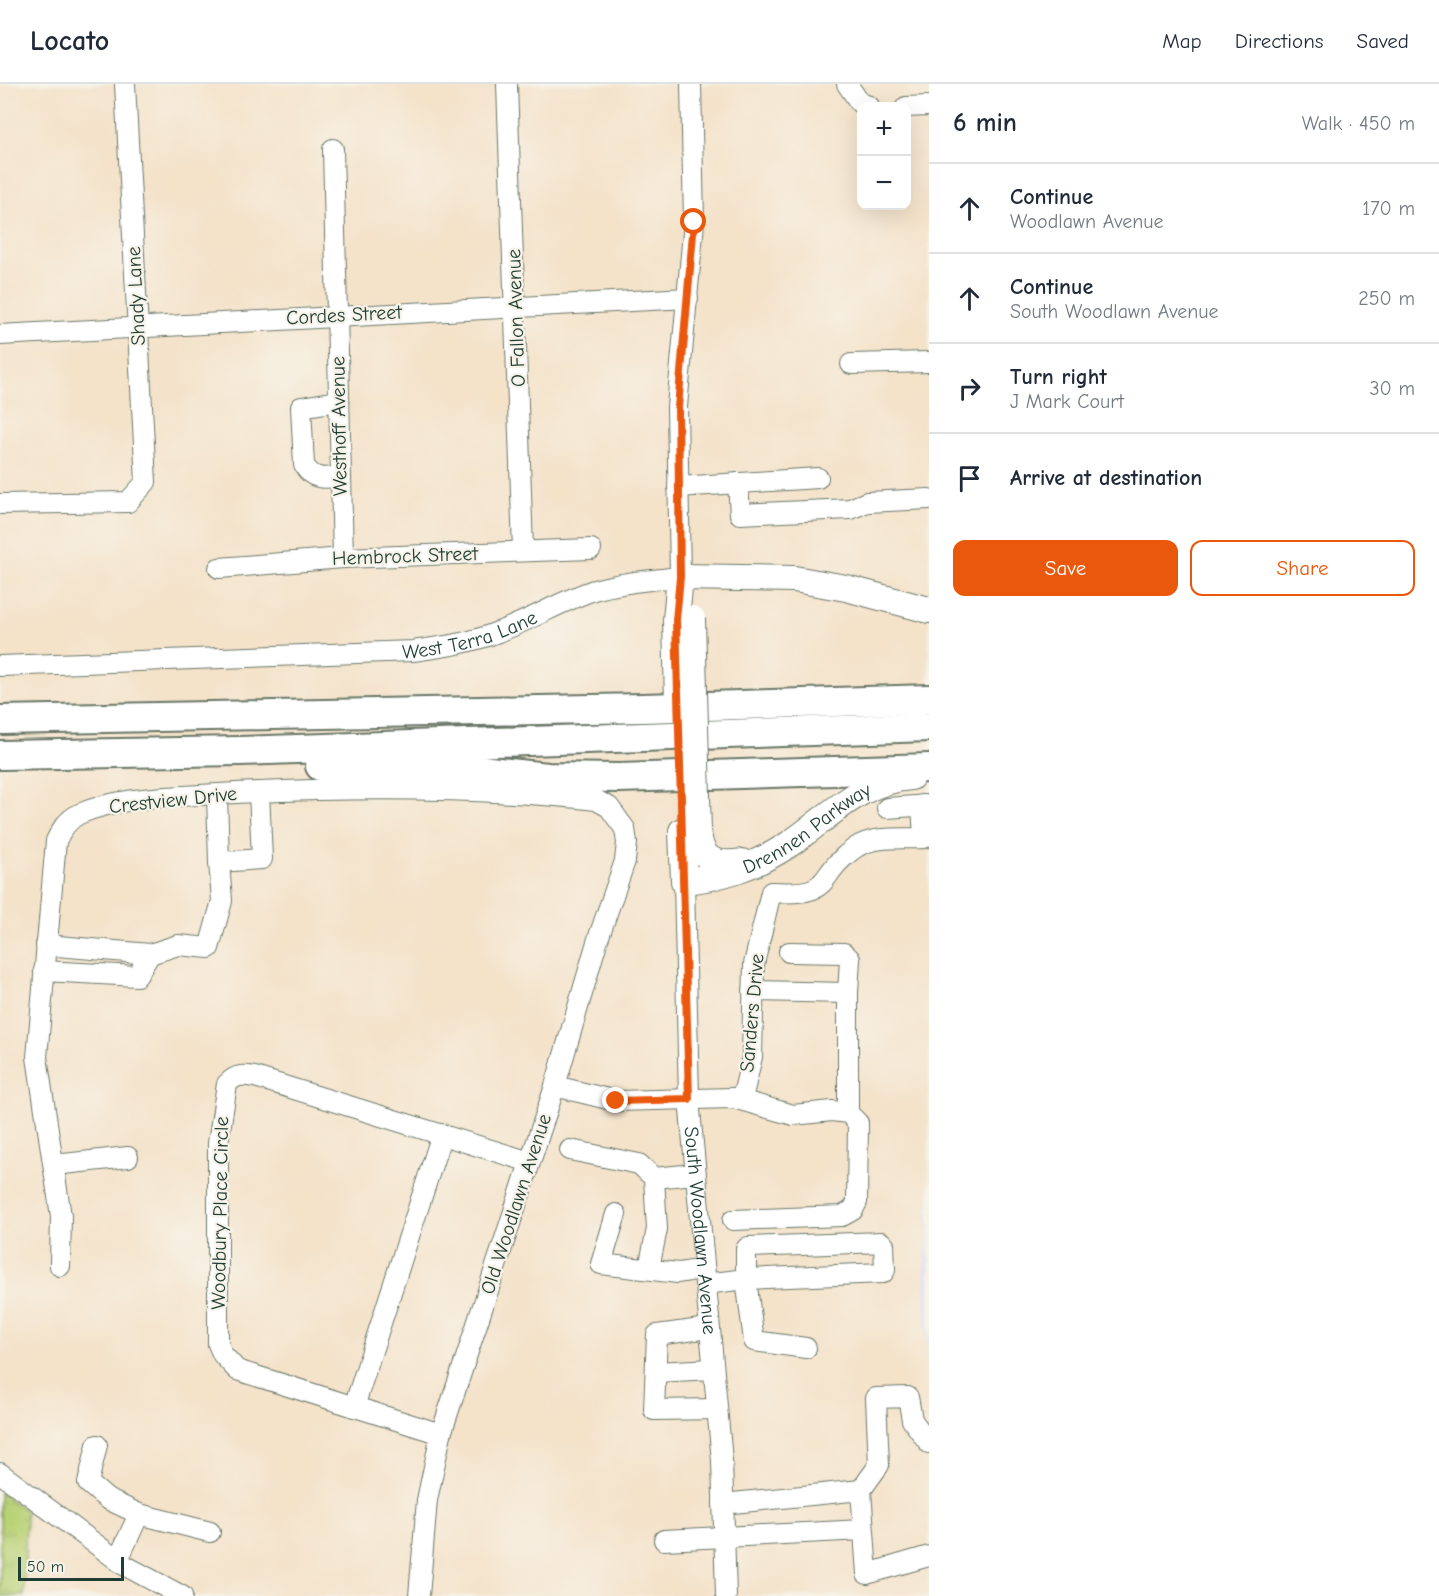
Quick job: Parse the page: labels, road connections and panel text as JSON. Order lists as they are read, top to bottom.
{
  "streets": {
    "main road": ["West Terra Lane", "Drennen Parkway", "South Woodlawn Avenue"],
    "street": [
      "Shady Lane",
      "Cordes Street",
      "O Fallon Avenue",
      "Westhoff Avenue",
      "Hembrock Street",
      "Crestview Drive",
      "Sanders Drive",
      "Old Woodlawn Avenue",
      "Woodbury Place Circle"
    ]
  },
  "crossings": [
    ["Shady Lane", "Cordes Street"],
    ["Cordes Street", "O Fallon Avenue"],
    ["Cordes Street", "Westhoff Avenue"],
    ["O Fallon Avenue", "Hembrock Street"],
    ["Westhoff Avenue", "Hembrock Street"],
    ["West Terra Lane", "South Woodlawn Avenue"],
    ["Crestview Drive", "Old Woodlawn Avenue"],
    ["Drennen Parkway", "South Woodlawn Avenue"],
    ["Old Woodlawn Avenue", "Woodbury Place Circle"]
  ],
  "scale_bar": "50 m",
  "page": {
    "header": "Locato",
    "nav": ["Map", "Directions", "Saved"],
    "heading": ["6 min", "Walk · 450 m"],
    "map_buttons": ["+", "−"],
    "list": [
      ["Continue", "Woodlawn Avenue", "170 m"],
      ["Continue", "South Woodlawn Avenue", "250 m"],
      ["Turn right", "J Mark Court", "30 m"],
      "Arrive at destination"
    ],
    "buttons": ["Save", "Share"],
    "scale": "50 m"
  }
}
